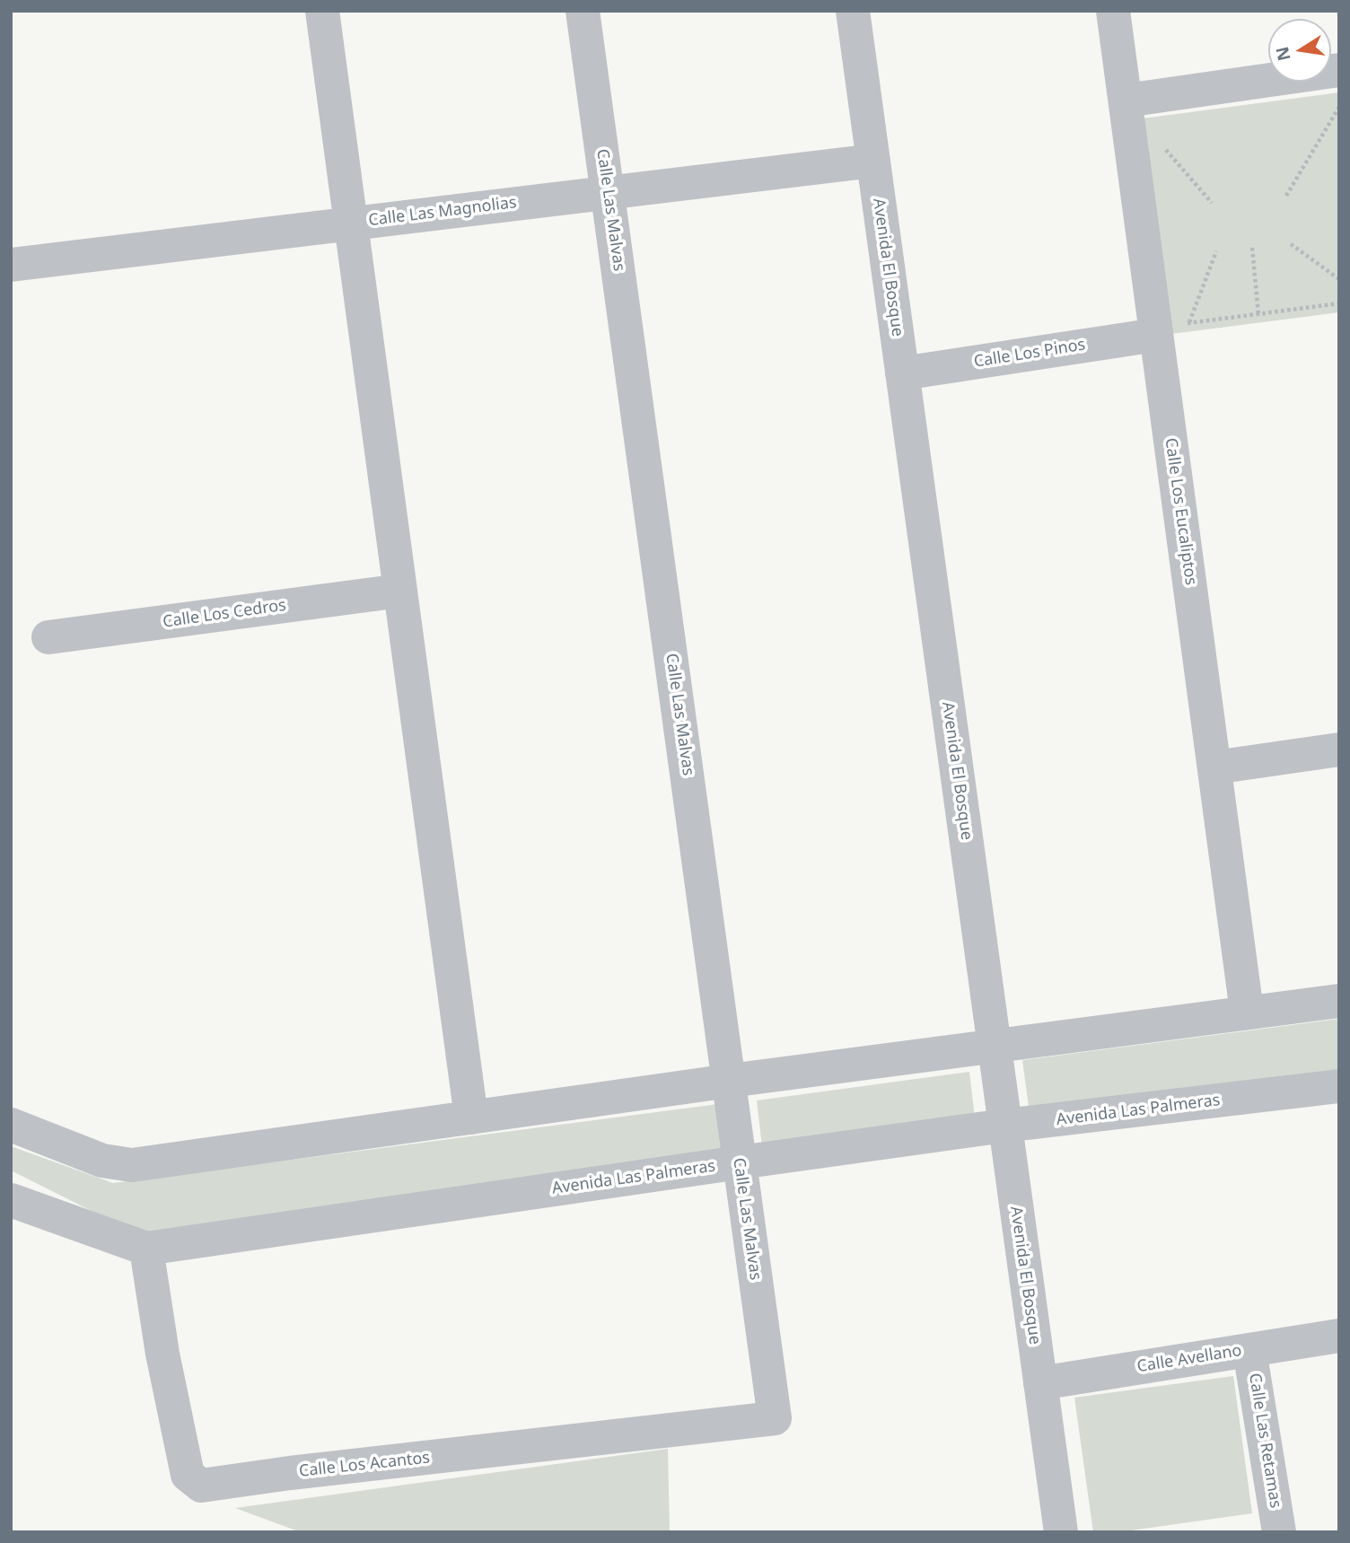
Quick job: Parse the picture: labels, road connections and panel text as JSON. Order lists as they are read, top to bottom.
{
  "streets": {
    "street": [
      "Calle Las Malvas",
      "Calle Las Magnolias",
      "Avenida El Bosque",
      "Calle Los Pinos",
      "Calle Los Eucaliptos",
      "Calle Los Cedros",
      "Avenida Las Palmeras",
      "Calle Avellano",
      "Calle Las Retamas",
      "Calle Los Acantos"
    ]
  },
  "crossings": [
    ["Calle Las Malvas", "Calle Las Magnolias"],
    ["Calle Las Malvas", "Avenida Las Palmeras"],
    ["Calle Las Malvas", "Calle Los Acantos"],
    ["Calle Las Magnolias", "Avenida El Bosque"],
    ["Avenida El Bosque", "Calle Los Pinos"],
    ["Avenida El Bosque", "Avenida Las Palmeras"],
    ["Avenida El Bosque", "Calle Avellano"],
    ["Calle Los Pinos", "Calle Los Eucaliptos"],
    ["Avenida Las Palmeras", "Calle Los Acantos"],
    ["Calle Avellano", "Calle Las Retamas"]
  ],
  "north": "left"
}
